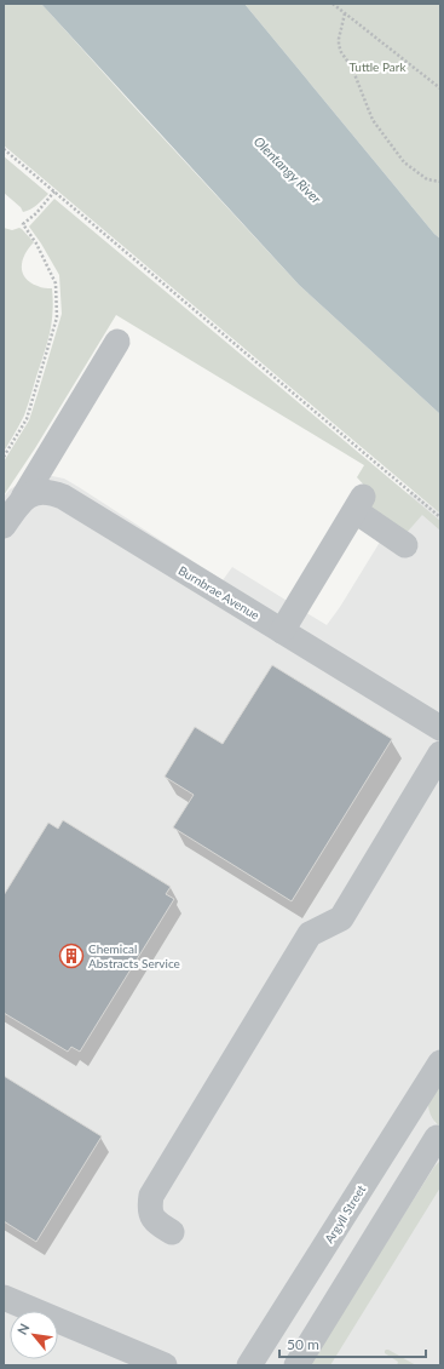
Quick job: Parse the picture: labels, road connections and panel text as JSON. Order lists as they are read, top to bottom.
{
  "streets": {
    "street": ["Burnbrae Avenue", "Argyll Street"]
  },
  "water": ["Olentangy River"],
  "parks": ["Tuttle Park"],
  "places": {
    "building": ["Chemical Abstracts Service"]
  },
  "scale_bar": "50 m",
  "north": "top left"
}
